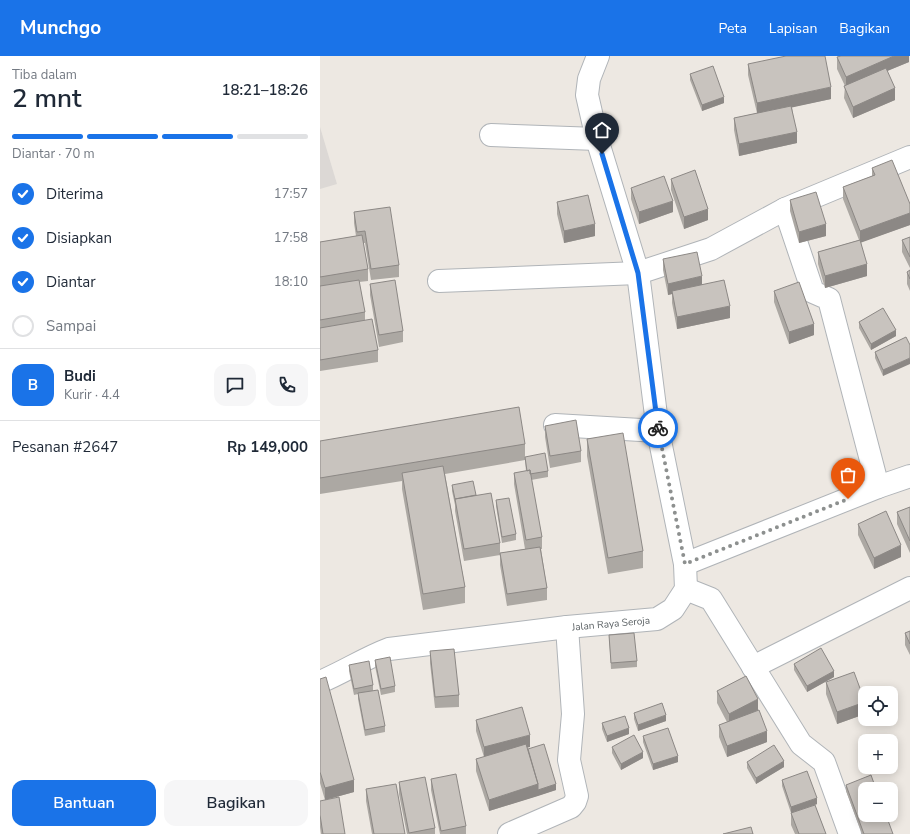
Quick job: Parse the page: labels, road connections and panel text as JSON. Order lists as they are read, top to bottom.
{
  "streets": {
    "street": ["Jalan Raya Seroja"]
  },
  "page": {
    "header": "Munchgo",
    "nav": ["Peta", "Lapisan", "Bagikan"],
    "heading": ["2 mnt", "Tiba dalam", "18:21–18:26"],
    "panel": [
      "Budi",
      "Kurir · 4.4",
      "Pesanan #2647",
      "Rp 149,000"
    ],
    "bar": "Diantar · 70 m",
    "list": [
      ["Diterima", "17:57"],
      ["Disiapkan", "17:58"],
      ["Diantar", "18:10"],
      "Sampai"
    ],
    "round": "B",
    "map_buttons": ["+", "−"],
    "buttons": ["Bantuan", "Bagikan"]
  }
}
